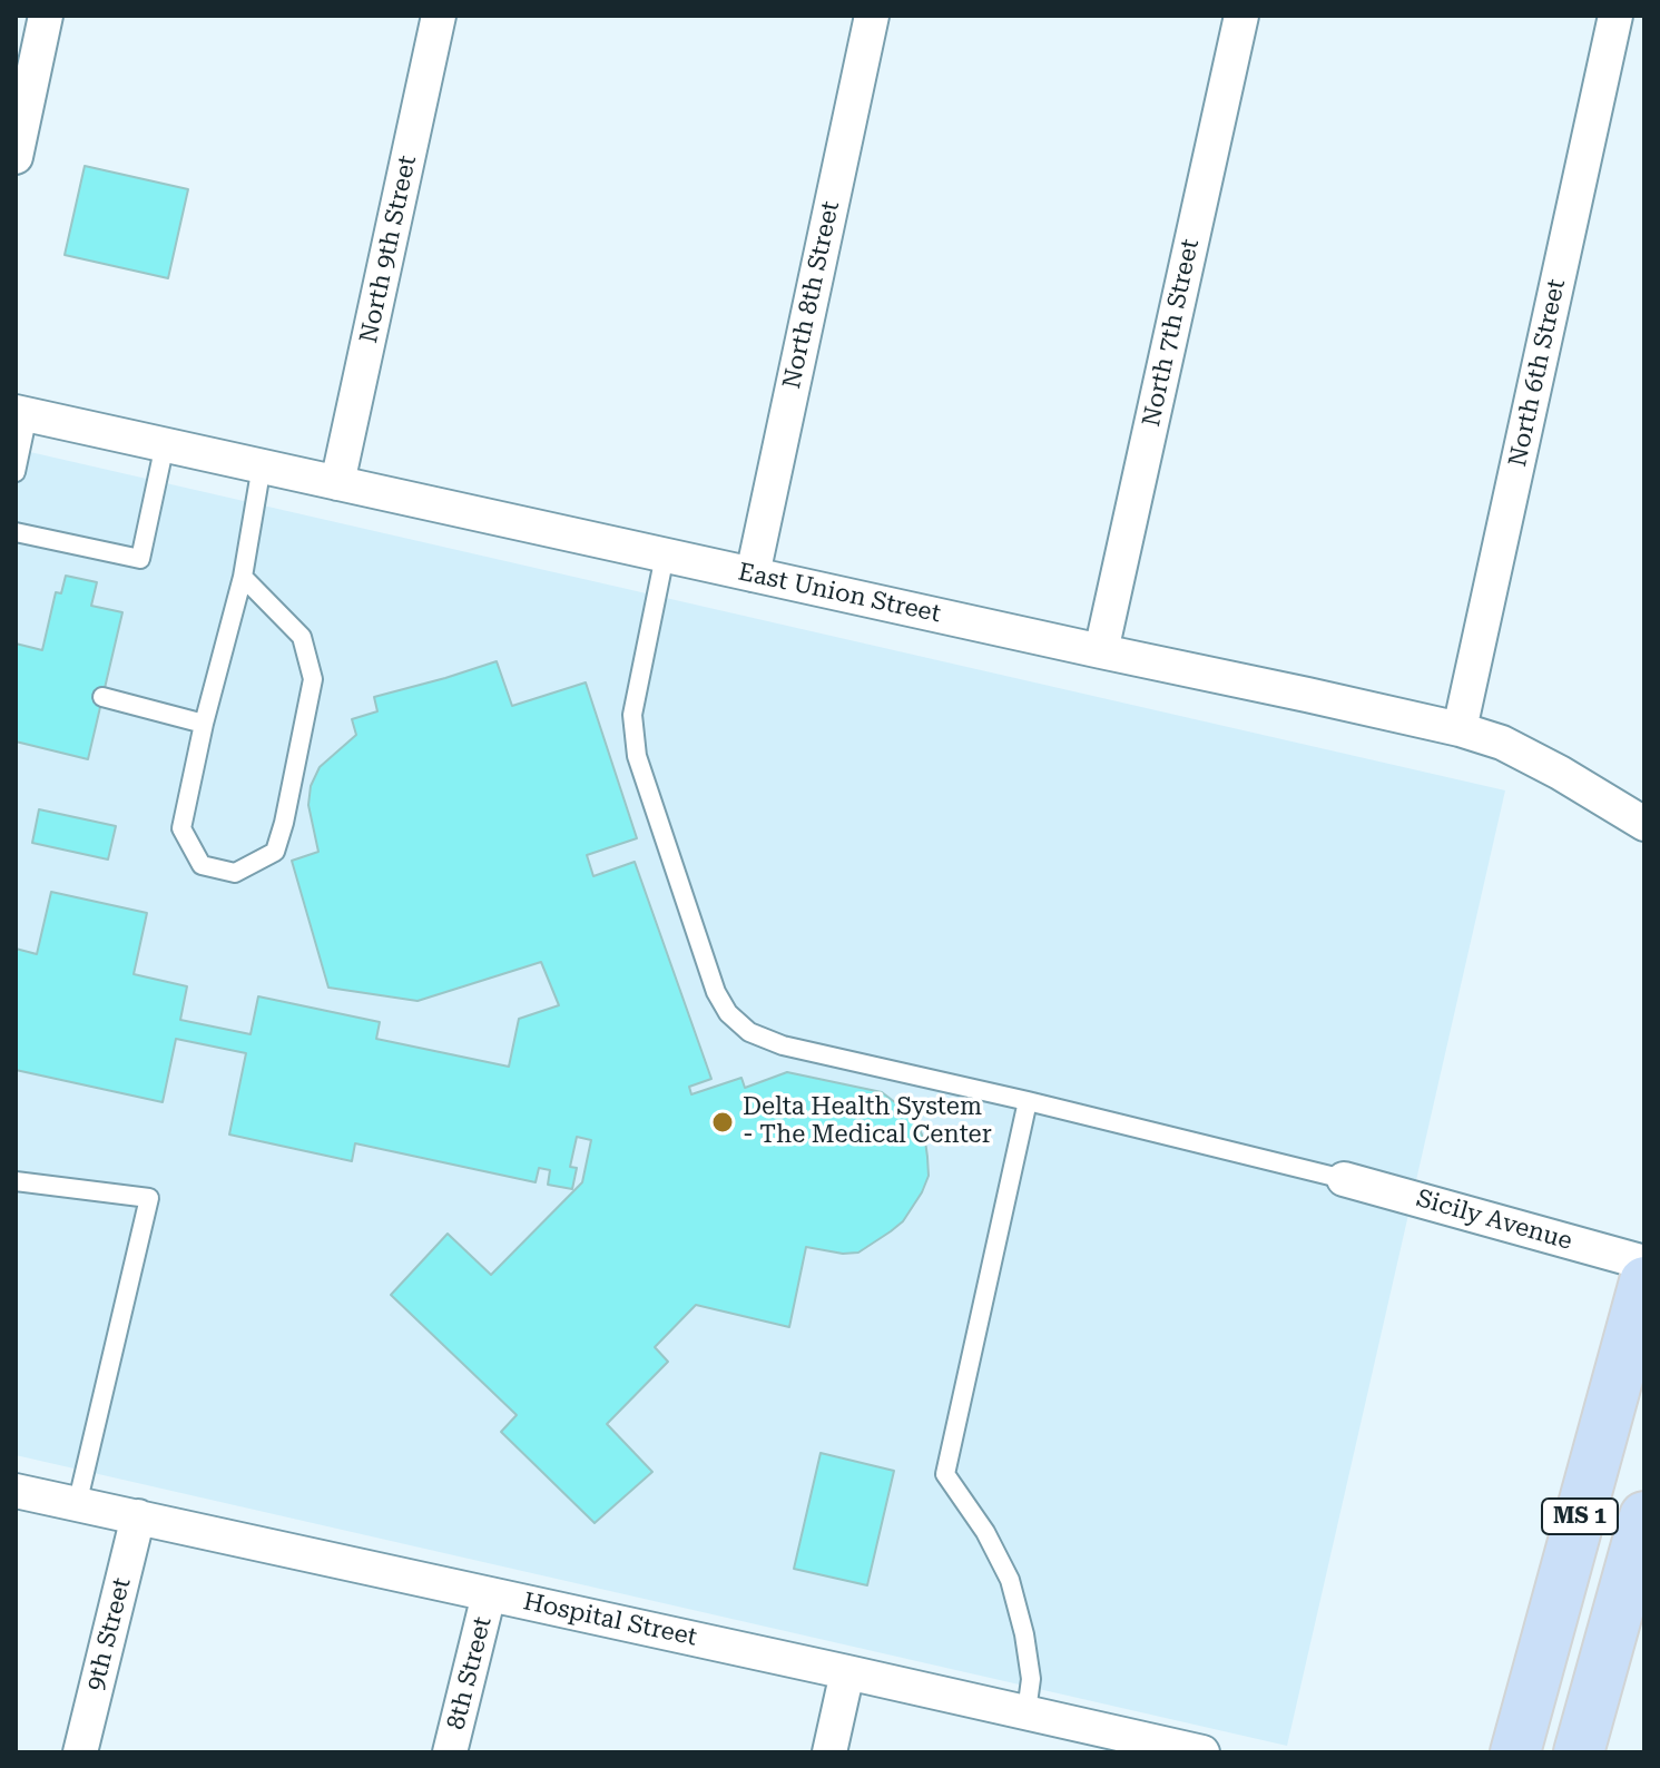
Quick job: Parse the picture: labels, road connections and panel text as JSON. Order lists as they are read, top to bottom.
{
  "streets": {
    "main road": ["MS 1"],
    "street": [
      "North 9th Street",
      "North 8th Street",
      "North 7th Street",
      "North 6th Street",
      "East Union Street",
      "Sicily Avenue",
      "Hospital Street",
      "9th Street",
      "8th Street"
    ]
  },
  "crossings": [
    ["North 9th Street", "East Union Street"],
    ["North 8th Street", "East Union Street"],
    ["North 7th Street", "East Union Street"],
    ["North 6th Street", "East Union Street"],
    ["Hospital Street", "9th Street"],
    ["Hospital Street", "8th Street"]
  ],
  "places": ["Delta Health System - The Medical Center"]
}
